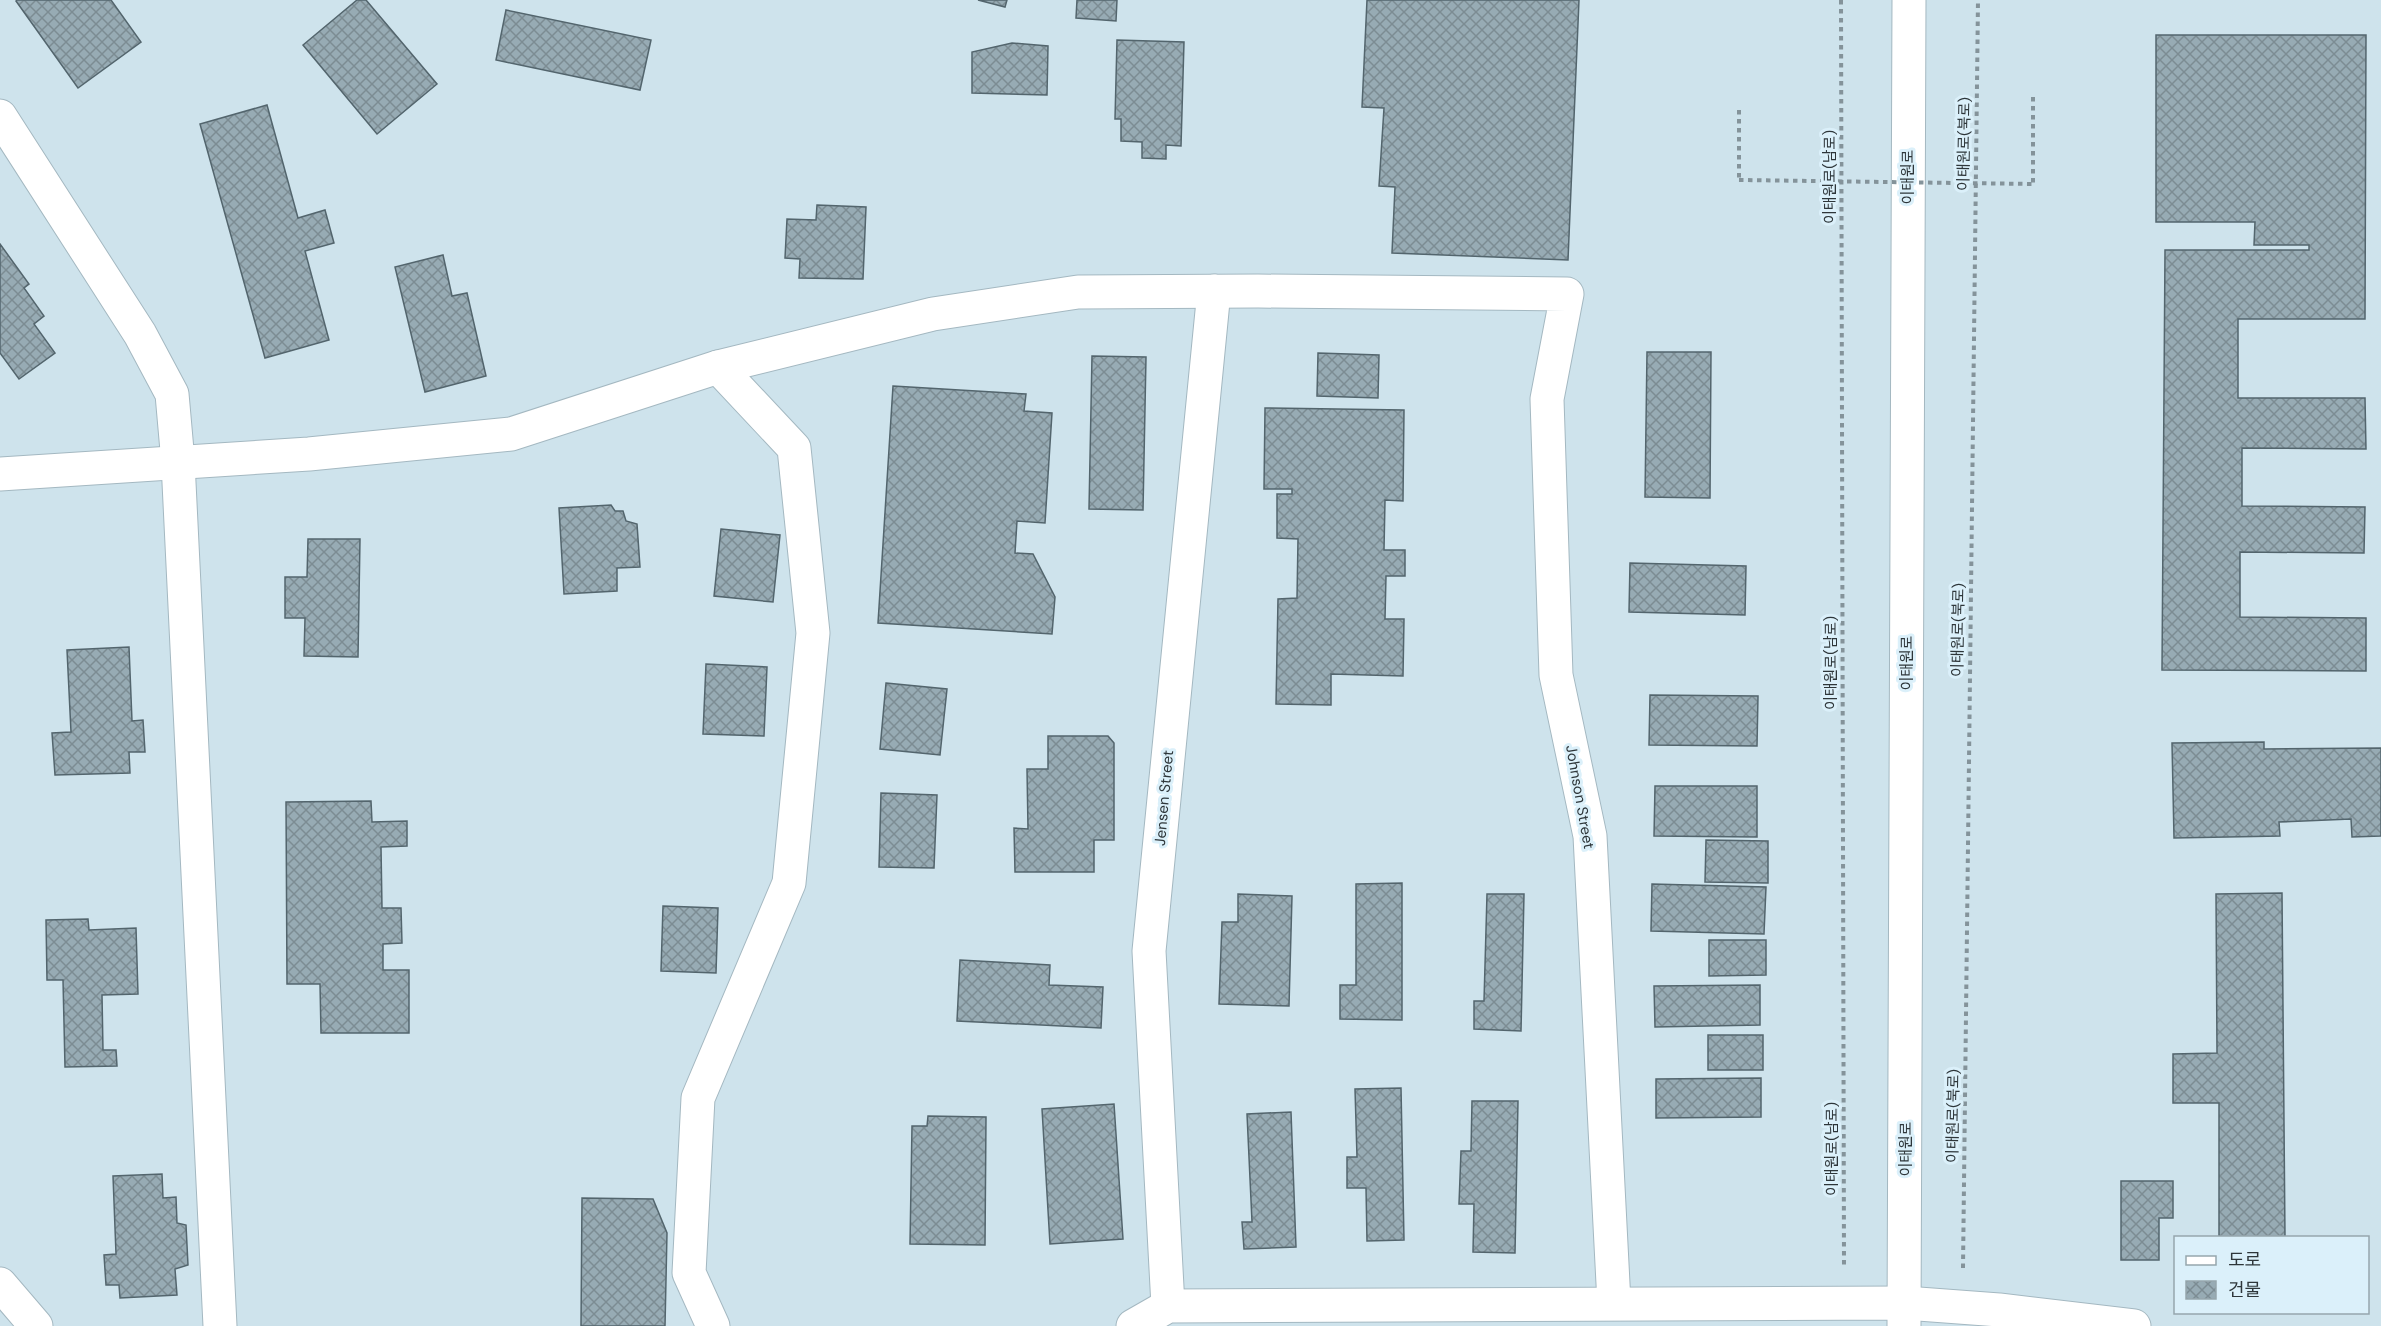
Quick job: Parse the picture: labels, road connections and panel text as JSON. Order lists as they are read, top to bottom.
{
  "streets": {
    "main road": ["이태원로", "Johnson Street", "Jensen Street"],
    "path": ["이태원로(북로)", "이태원로(남로)"]
  },
  "crossings": [
    ["Johnson Street", "Jensen Street"]
  ],
  "legend": ["도로", "건물"]
}
